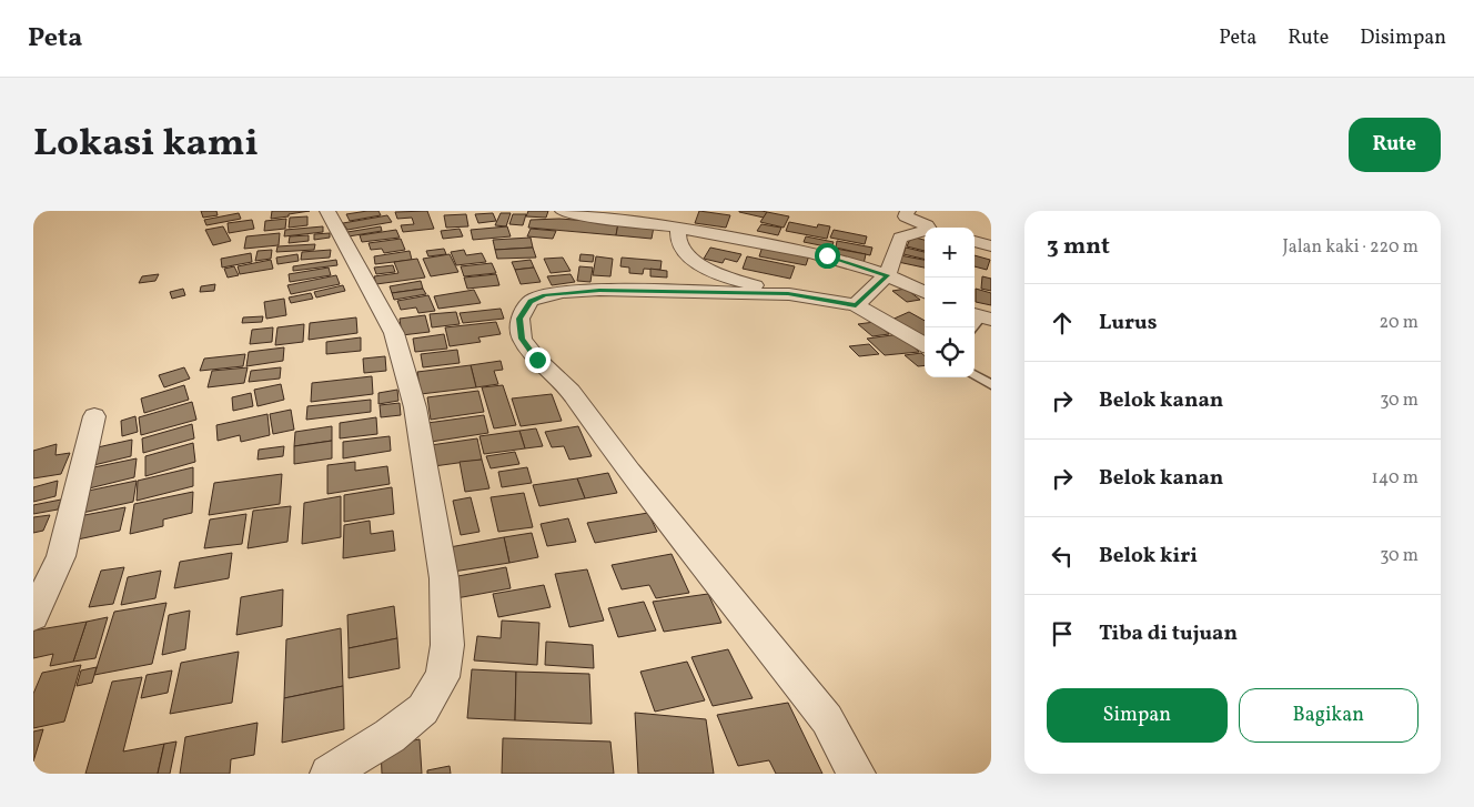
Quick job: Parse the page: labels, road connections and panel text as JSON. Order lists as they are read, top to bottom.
{
  "page": {
    "header": "Peta",
    "nav": ["Peta", "Rute", "Disimpan"],
    "title": "Lokasi kami",
    "buttons": [
      "Rute",
      ["Simpan", "Bagikan"]
    ],
    "heading": ["3 mnt", "Jalan kaki · 220 m"],
    "map_buttons": ["+", "−"],
    "list": [
      ["Lurus", "20 m"],
      ["Belok kanan", "30 m"],
      ["Belok kanan", "140 m"],
      ["Belok kiri", "30 m"],
      "Tiba di tujuan"
    ]
  }
}
